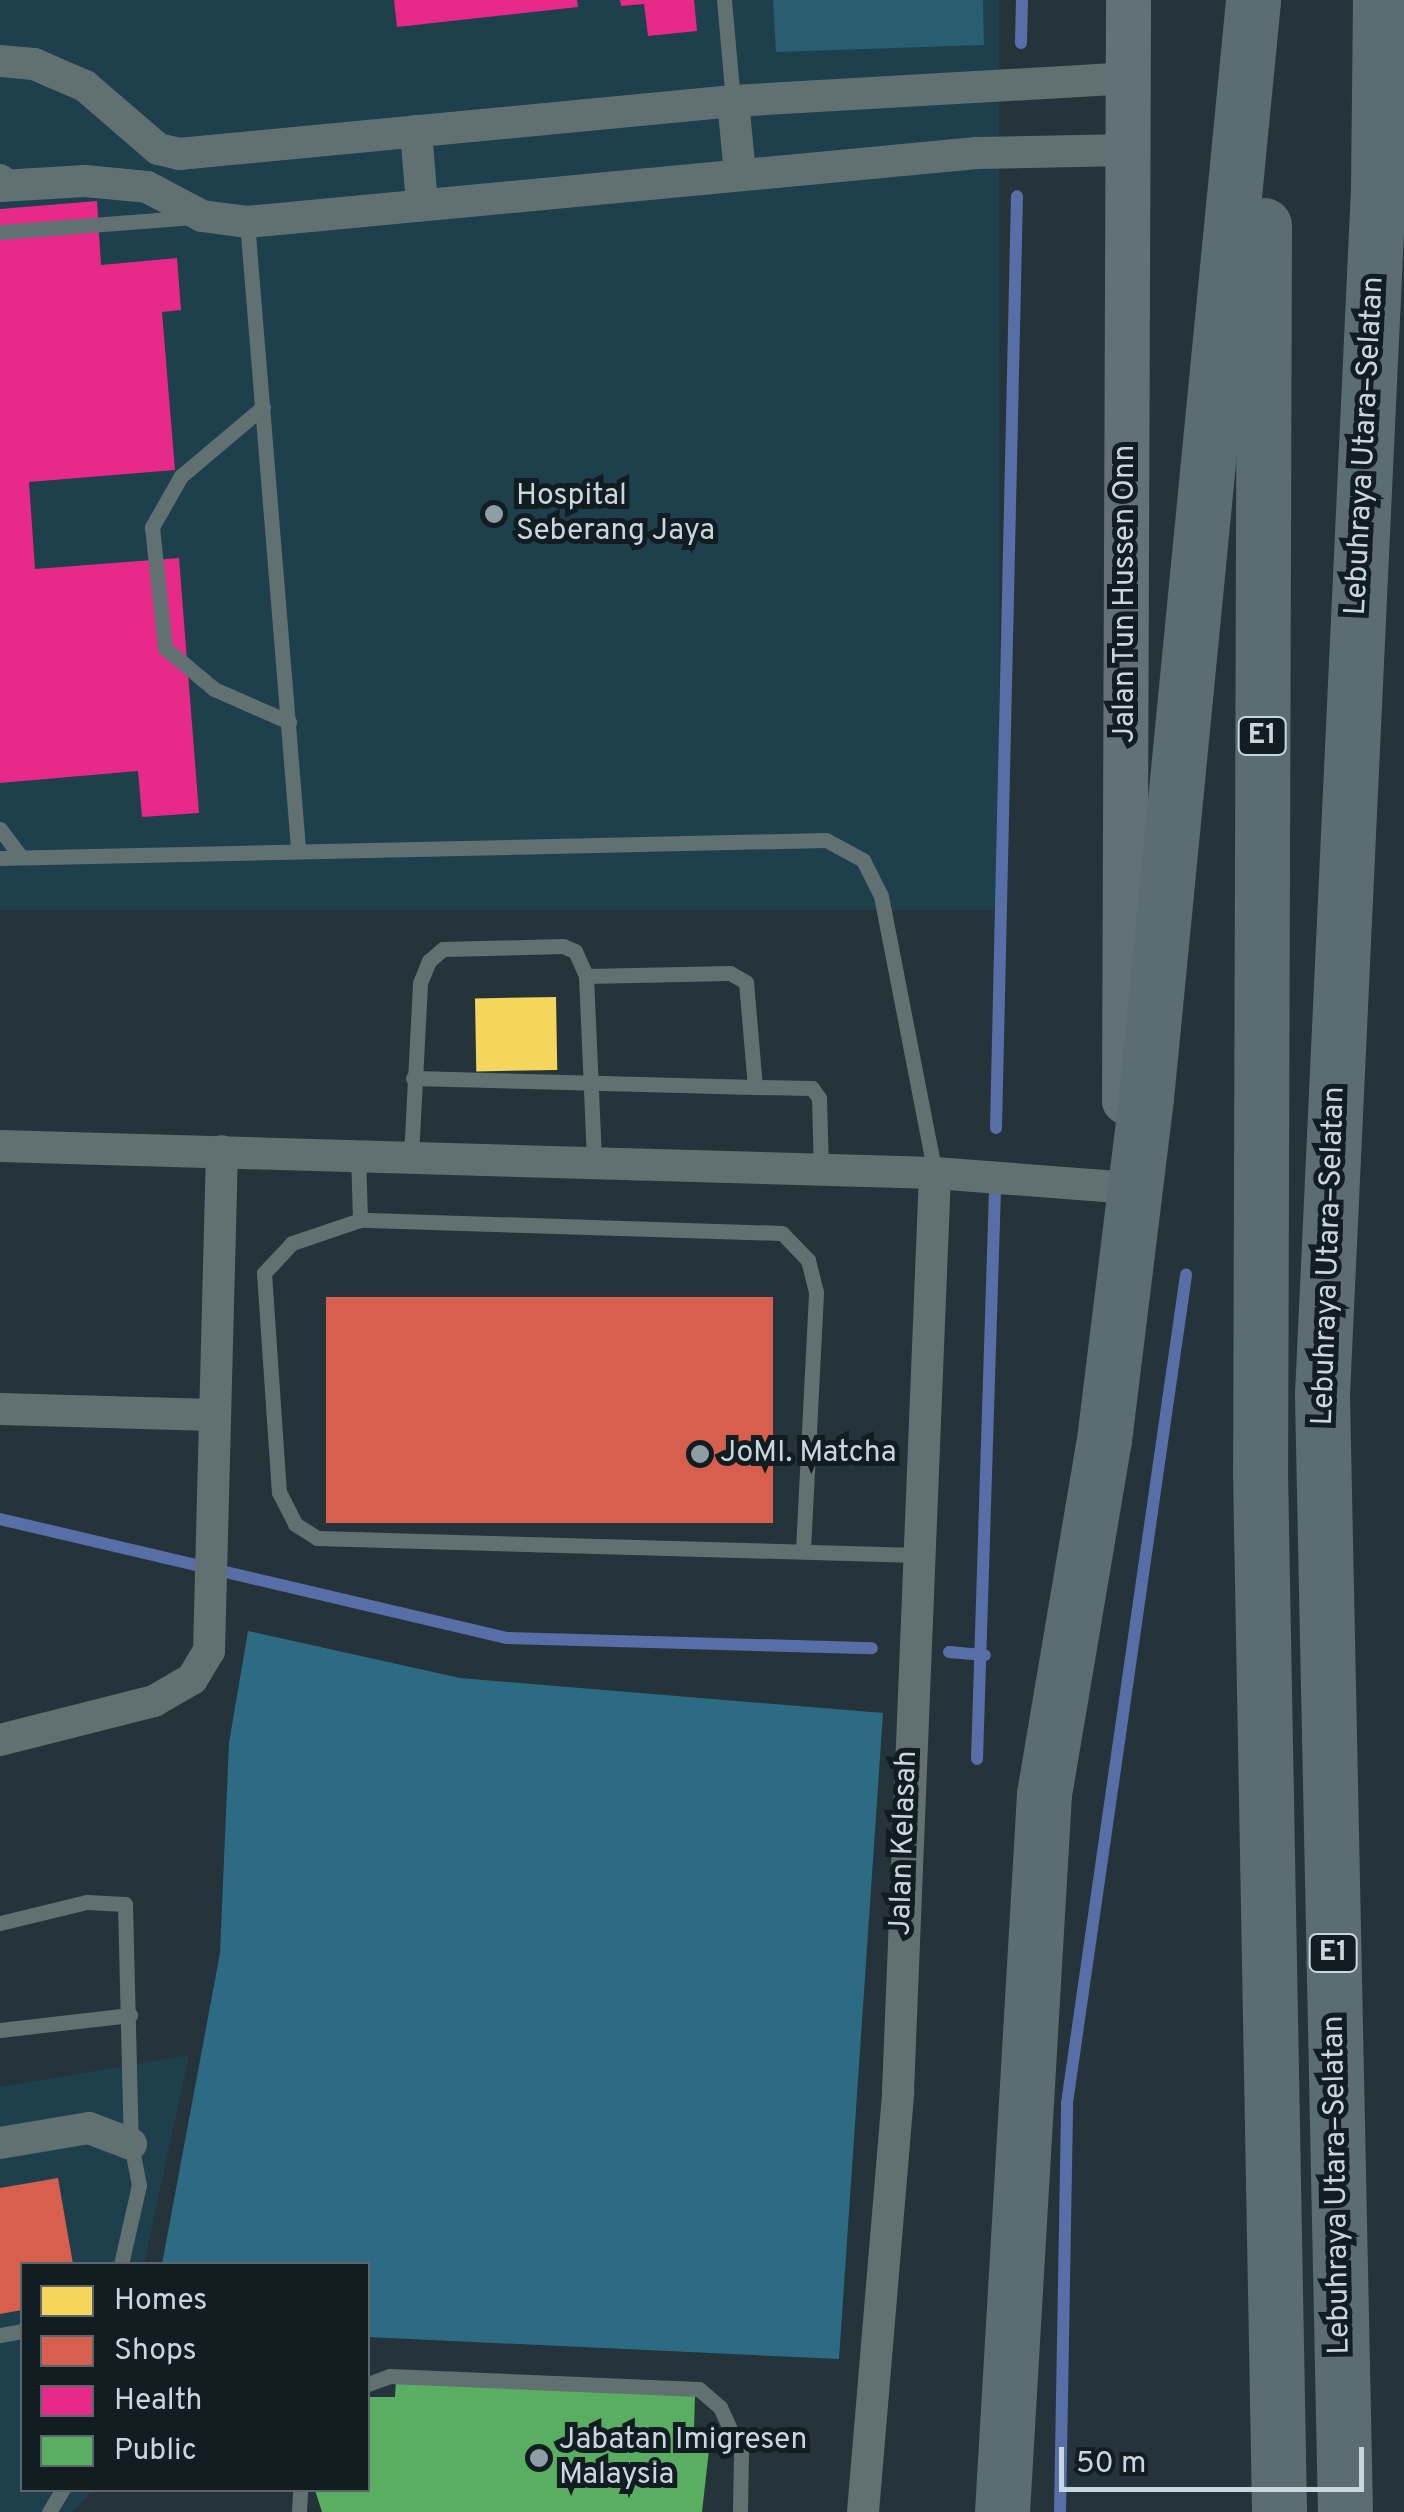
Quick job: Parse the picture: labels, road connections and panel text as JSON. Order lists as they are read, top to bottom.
{
  "streets": {
    "highway": ["Lebuhraya Utara–Selatan", "E1"],
    "main road": ["Jalan Tun Hussen Onn"],
    "street": ["Jalan Kelasah"]
  },
  "places": ["Hospital Seberang Jaya", "JoMI. Matcha", "Jabatan Imigresen Malaysia"],
  "legend": [
    "Homes",
    "Shops",
    "Health",
    "Public"
  ],
  "scale_bar": "50 m"
}
